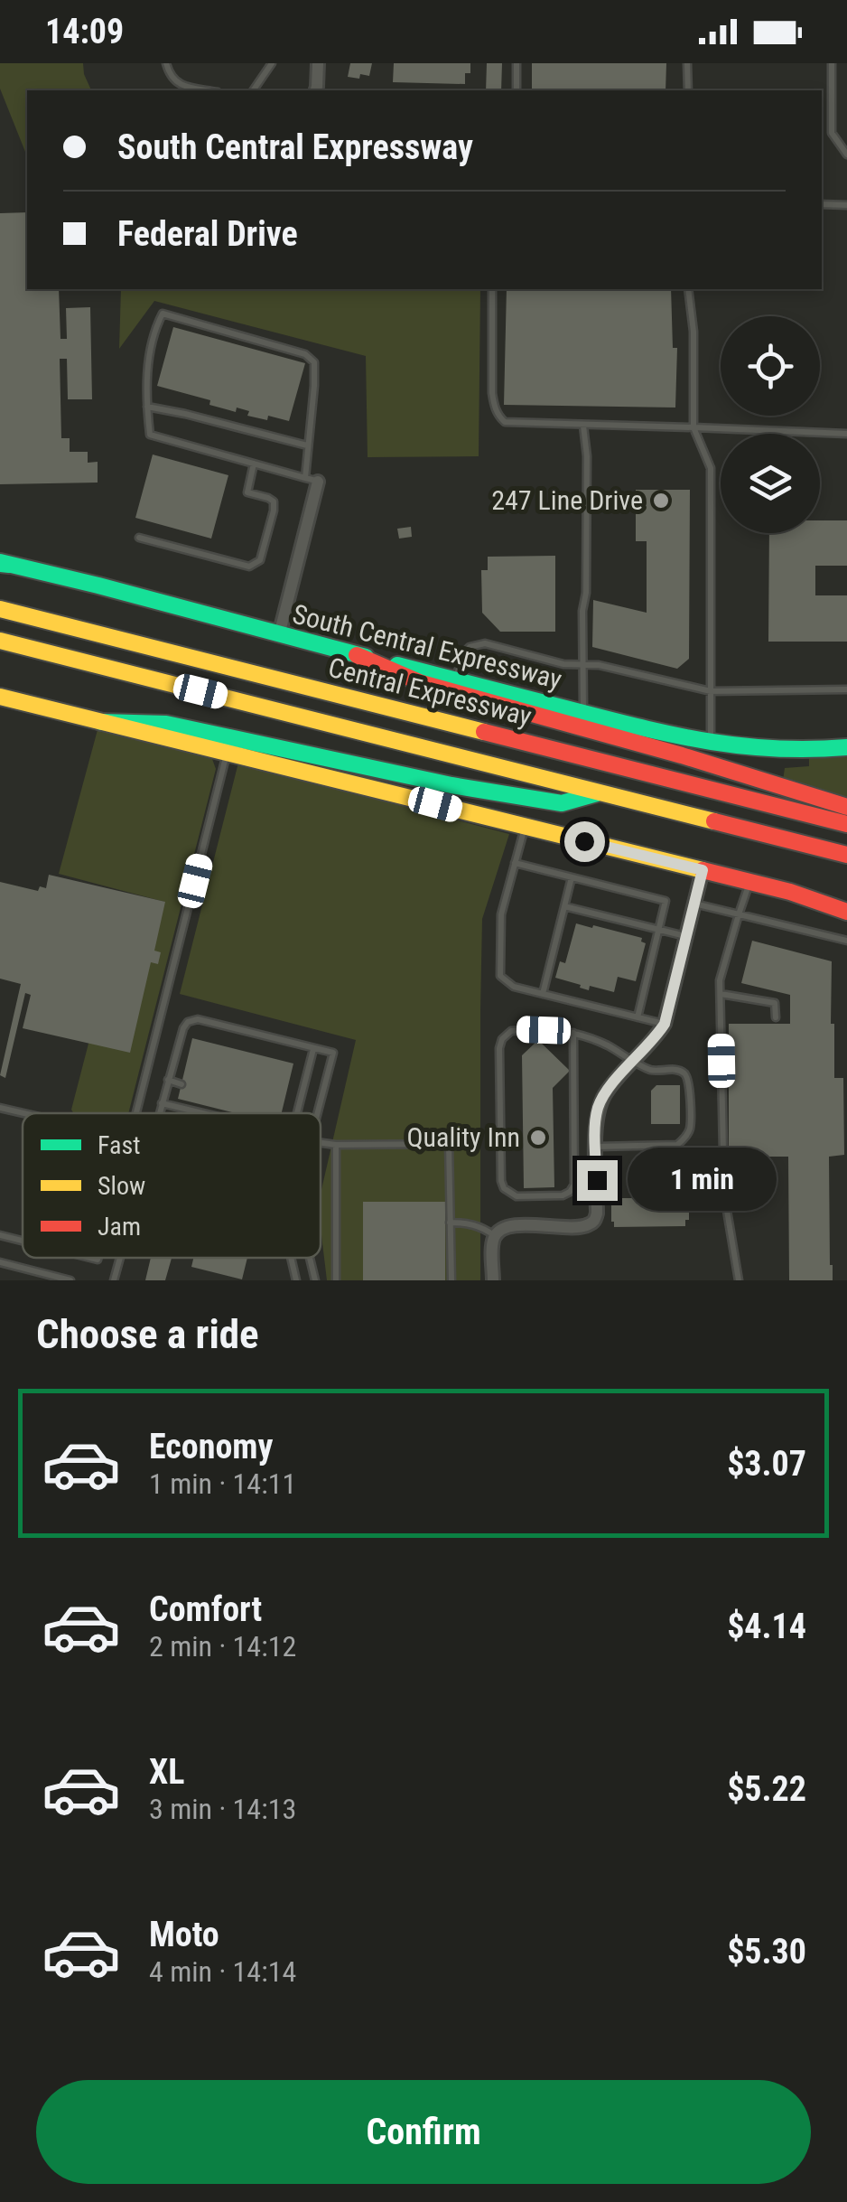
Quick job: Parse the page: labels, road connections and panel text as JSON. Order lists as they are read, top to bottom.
{
  "streets": {
    "main road": ["South Central Expressway", "Central Expressway"]
  },
  "places": ["247 Line Drive", "Quality Inn"],
  "legend": ["Fast", "Slow", "Jam"],
  "page": {
    "status": "14:09",
    "banner": ["South Central Expressway", "Federal Drive"],
    "bubble": "1 min",
    "heading": "Choose a ride",
    "list": [
      {
        "name": "Economy",
        "note": "1 min · 14:11",
        "value": "$3.07"
      },
      {
        "name": "Comfort",
        "note": "2 min · 14:12",
        "value": "$4.14"
      },
      {
        "name": "XL",
        "note": "3 min · 14:13",
        "value": "$5.22"
      },
      {
        "name": "Moto",
        "note": "4 min · 14:14",
        "value": "$5.30"
      }
    ],
    "buttons": "Confirm"
  }
}
